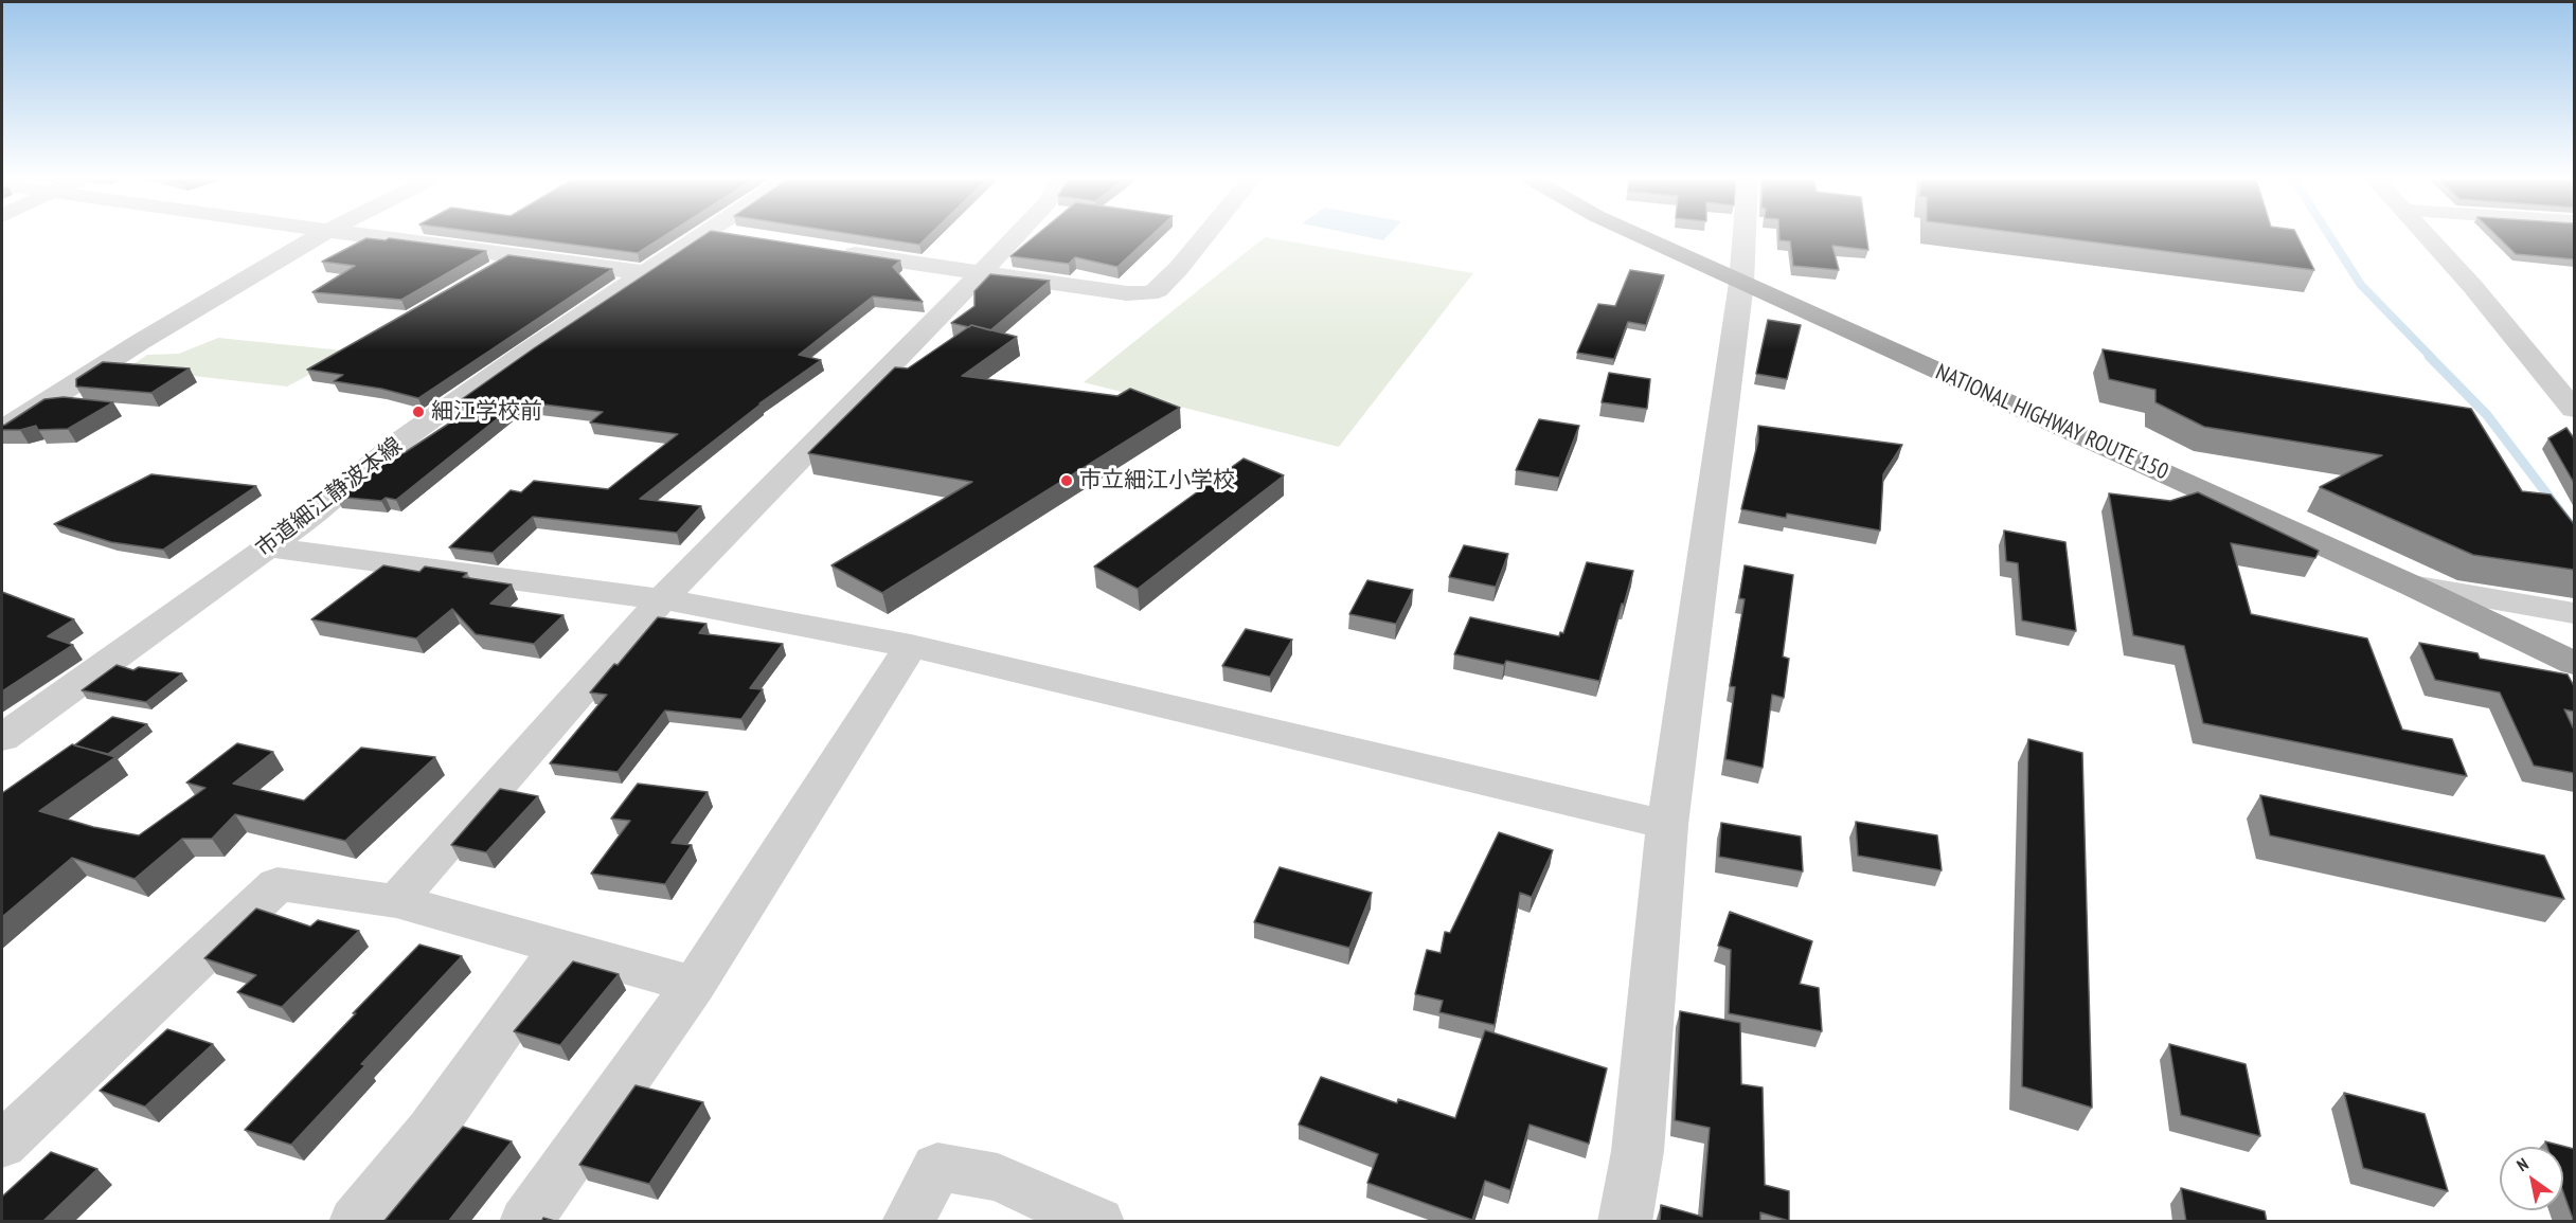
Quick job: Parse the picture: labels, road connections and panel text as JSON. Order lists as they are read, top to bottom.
{
  "streets": {
    "highway": ["NATIONAL HIGHWAY ROUTE 150"],
    "street": ["市道細江静波本線"]
  },
  "places": ["細江学校前", "市立細江小学校"],
  "north": "top left"
}
